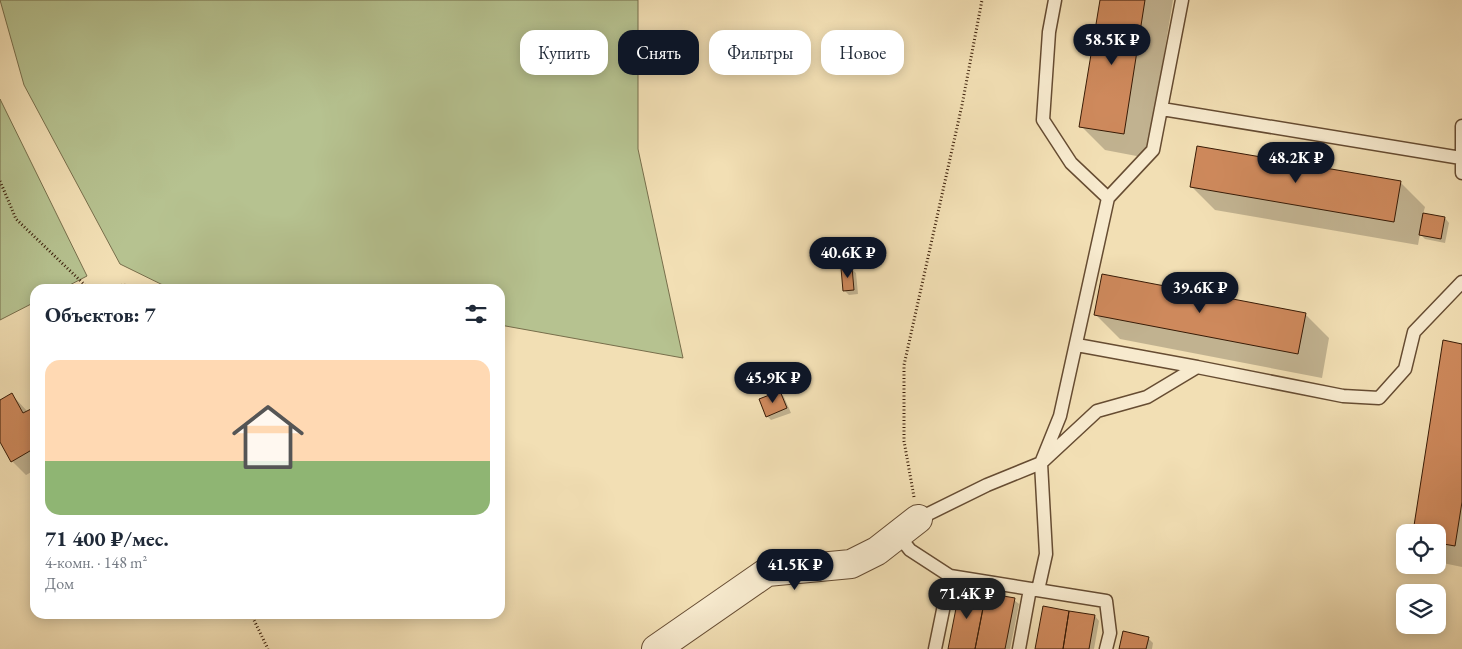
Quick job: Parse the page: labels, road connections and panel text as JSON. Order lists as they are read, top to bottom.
{
  "page": {
    "price": [
      "58.5K ₽",
      "48.2K ₽",
      "40.6K ₽",
      "39.6K ₽",
      "45.9K ₽",
      "41.5K ₽",
      "71.4K ₽"
    ],
    "chip": [
      "Купить",
      "Снять",
      "Фильтры",
      "Новое"
    ],
    "heading": "Объектов: 7",
    "list": [
      {
        "name": "71 400 ₽/мес.",
        "note": "4-комн. · 148 m² · Дом"
      }
    ]
  }
}
